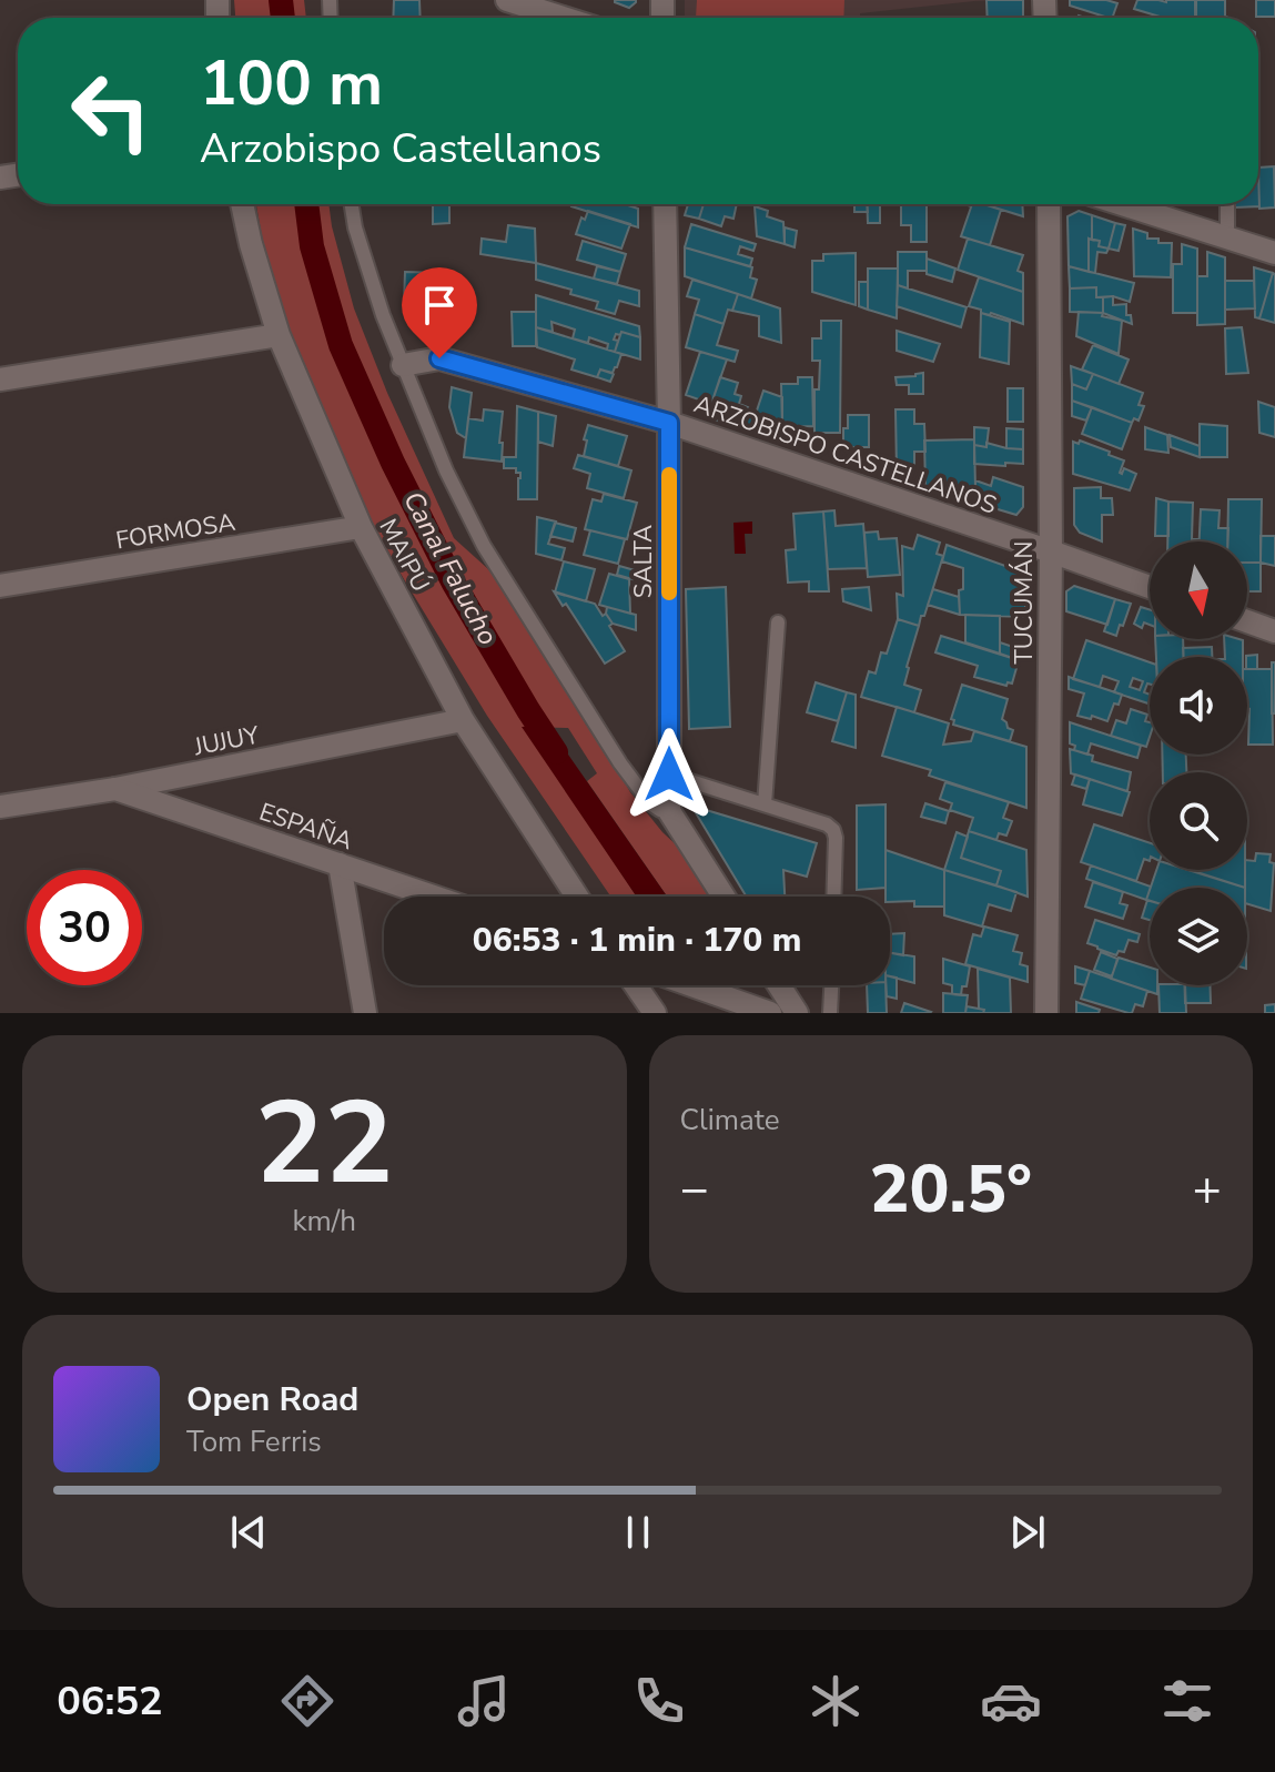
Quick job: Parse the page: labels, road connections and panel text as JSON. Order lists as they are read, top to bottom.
{
  "streets": {
    "street": [
      "ARZOBISPO CASTELLANOS",
      "FORMOSA",
      "MAIPÚ",
      "SALTA",
      "TUCUMÁN",
      "JUJUY",
      "ESPAÑA"
    ]
  },
  "crossings": [
    ["ARZOBISPO CASTELLANOS", "SALTA"],
    ["ARZOBISPO CASTELLANOS", "TUCUMÁN"],
    ["FORMOSA", "MAIPÚ"],
    ["MAIPÚ", "JUJUY"],
    ["JUJUY", "ESPAÑA"]
  ],
  "water": ["Canal Falucho"],
  "north": "bottom",
  "page": {
    "turn": ["100 m", "Arzobispo Castellanos"],
    "limit": "30",
    "trip": "06:53 · 1 min · 170 m",
    "tile": [
      ["22", "km/h"],
      "Climate"
    ],
    "heat": ["−", "20.5°", "+"],
    "song": ["Open Road", "Tom Ferris"],
    "tabs": "06:52"
  }
}
